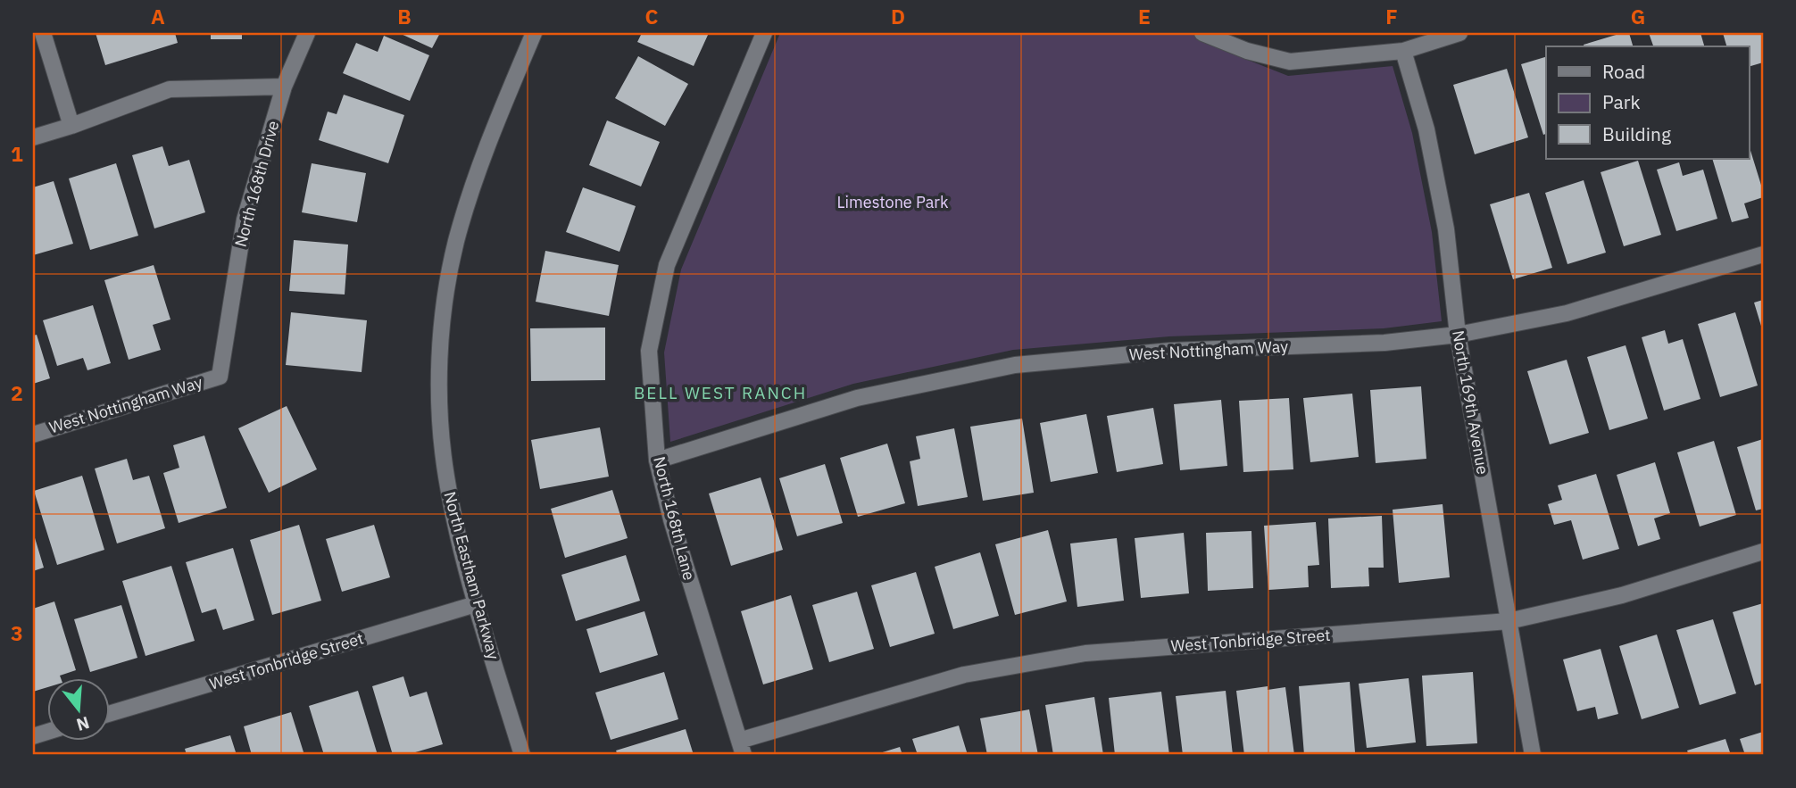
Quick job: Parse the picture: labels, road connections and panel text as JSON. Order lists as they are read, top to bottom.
{
  "streets": {
    "street": [
      "North 168th Drive",
      "West Nottingham Way",
      "North 169th Avenue",
      "North 168th Lane",
      "North Eastham Parkway",
      "West Tonbridge Street"
    ]
  },
  "crossings": [
    ["North 168th Drive", "West Nottingham Way"],
    ["West Nottingham Way", "North 169th Avenue"],
    ["West Nottingham Way", "North 168th Lane"],
    ["North 169th Avenue", "West Tonbridge Street"],
    ["North 168th Lane", "West Tonbridge Street"],
    ["North Eastham Parkway", "West Tonbridge Street"]
  ],
  "districts": ["BELL WEST RANCH"],
  "parks": ["Limestone Park"],
  "legend": ["Road", "Park", "Building"],
  "north": "bottom",
  "grid": {
    "columns": [
      "A",
      "B",
      "C",
      "D",
      "E",
      "F",
      "G"
    ],
    "rows": ["1", "2", "3"]
  }
}
